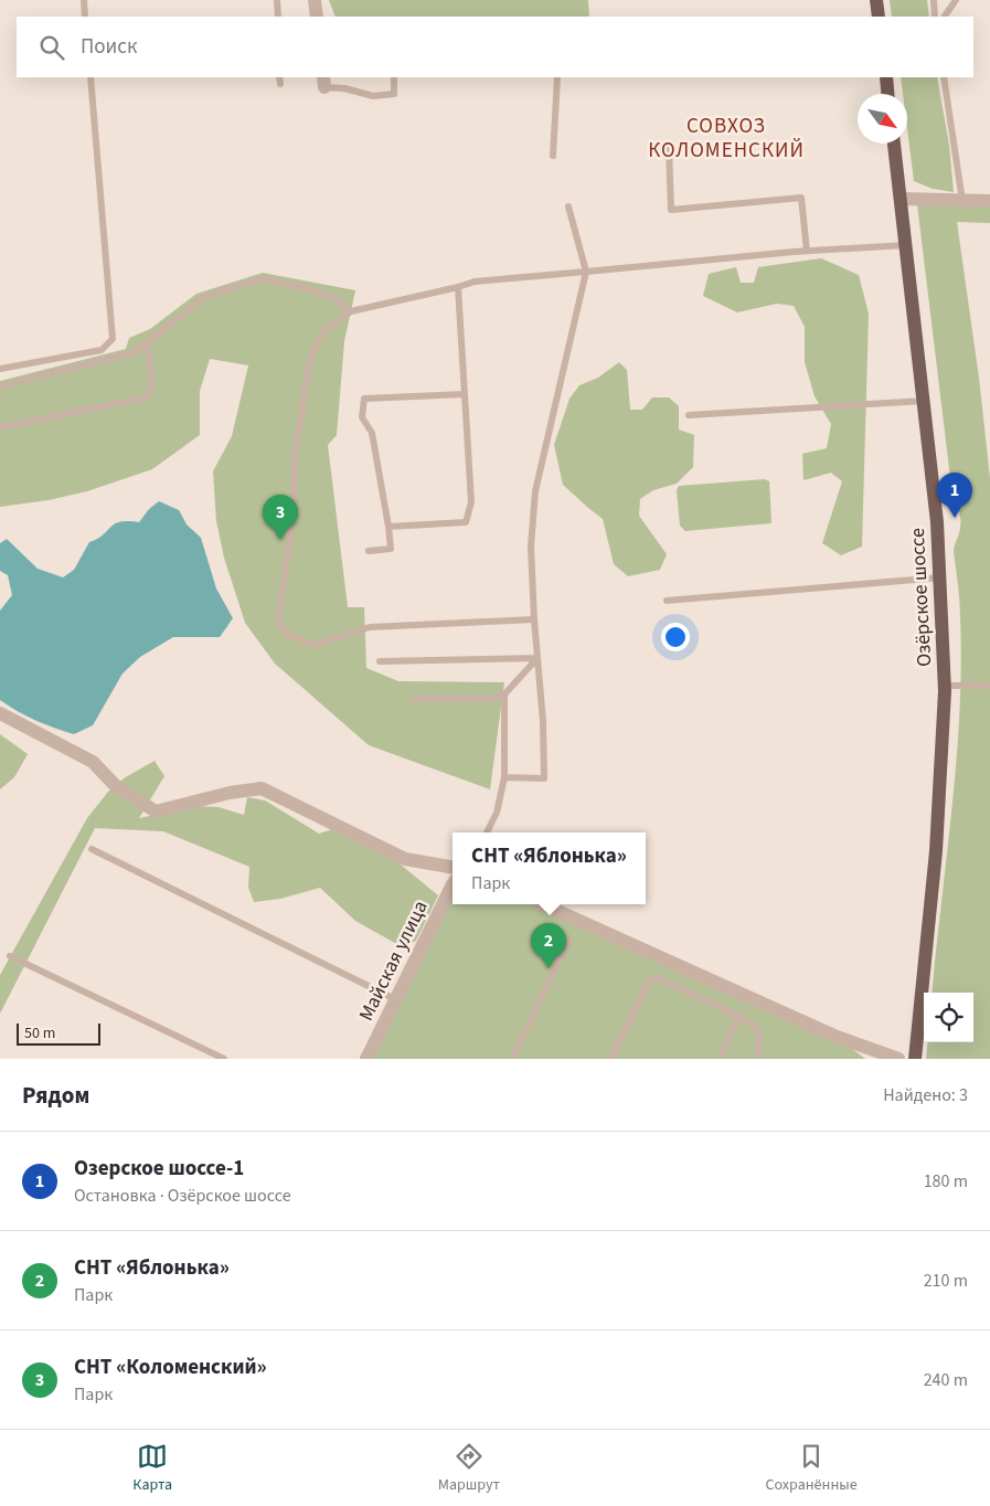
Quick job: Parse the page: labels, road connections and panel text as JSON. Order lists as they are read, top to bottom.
{
  "streets": {
    "main road": ["Озёрское шоссе"],
    "street": ["Майская улица"]
  },
  "districts": ["СОВХОЗ КОЛОМЕНСКИЙ"],
  "scale_bar": "50 m",
  "north": "bottom right",
  "page": {
    "search": "Поиск",
    "pins": ["1", "3", "2"],
    "popup": ["СНТ «Яблонька»", "Парк"],
    "scale": "50 m",
    "heading": ["Рядом", "Найдено: 3"],
    "list": [
      {
        "mark": "1",
        "name": "Озерское шоссе-1",
        "note": "Остановка · Озёрское шоссе",
        "value": "180 m"
      },
      {
        "mark": "2",
        "name": "СНТ «Яблонька»",
        "note": "Парк",
        "value": "210 m"
      },
      {
        "mark": "3",
        "name": "СНТ «Коломенский»",
        "note": "Парк",
        "value": "240 m"
      }
    ],
    "nav": ["Карта", "Маршрут", "Сохранённые"]
  }
}
